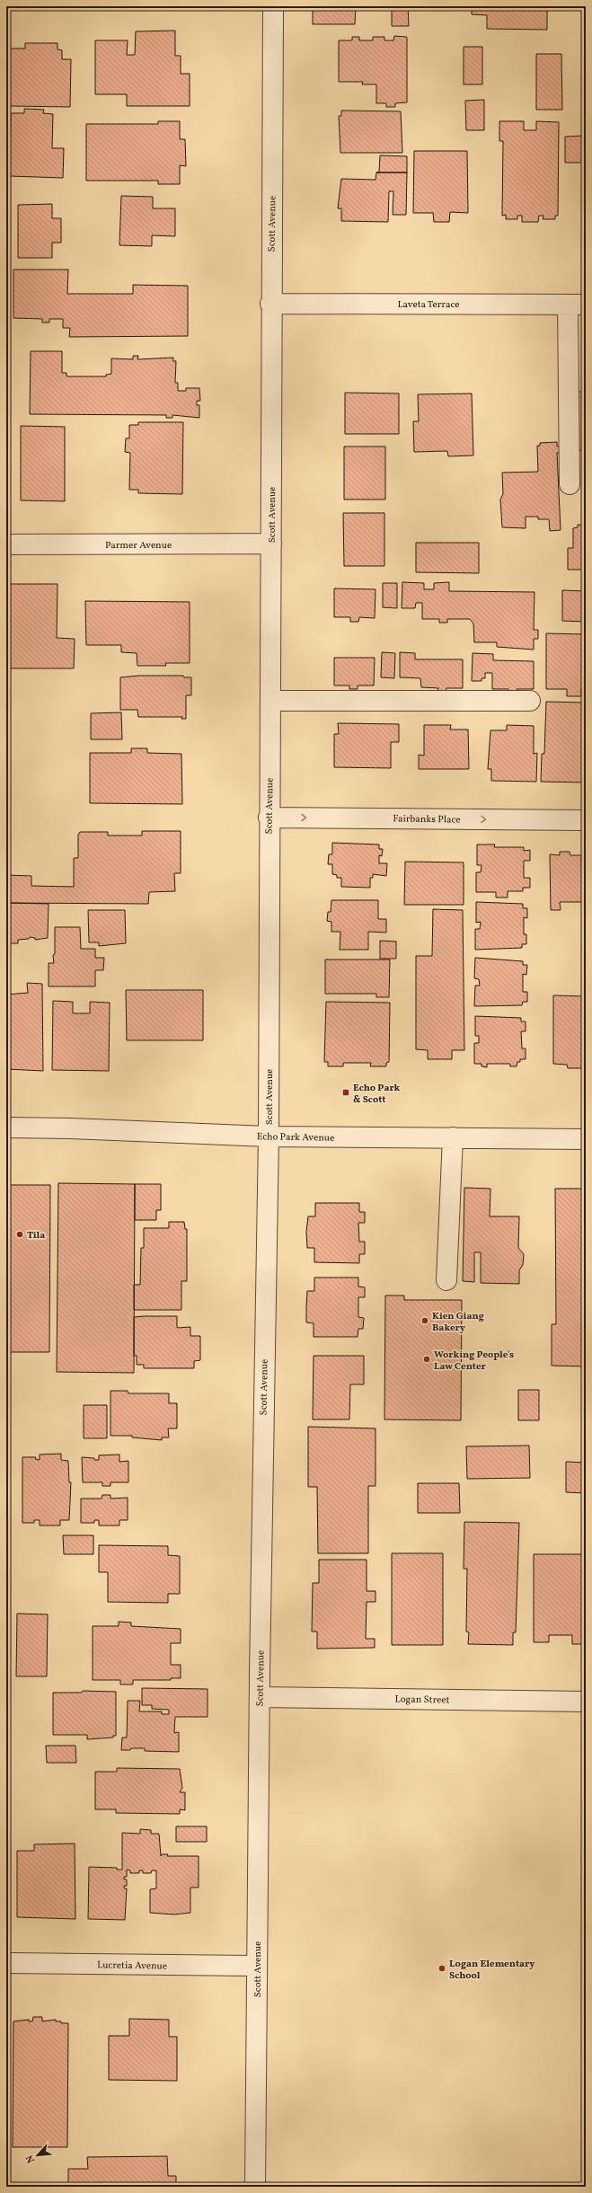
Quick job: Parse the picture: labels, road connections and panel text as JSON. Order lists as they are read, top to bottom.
{
  "streets": {
    "street": [
      "Scott Avenue",
      "Laveta Terrace",
      "Parmer Avenue",
      "Fairbanks Place",
      "Echo Park Avenue",
      "Logan Street",
      "Lucretia Avenue"
    ]
  },
  "crossings": [
    ["Scott Avenue", "Laveta Terrace"],
    ["Scott Avenue", "Parmer Avenue"],
    ["Scott Avenue", "Fairbanks Place"],
    ["Scott Avenue", "Echo Park Avenue"],
    ["Scott Avenue", "Logan Street"],
    ["Scott Avenue", "Lucretia Avenue"]
  ],
  "places": {
    "transit": ["Echo Park & Scott"],
    "other": [
      "Tila",
      "Kien Giang Bakery",
      "Working People's Law Center",
      "Logan Elementary School"
    ]
  },
  "north": "bottom left"
}
